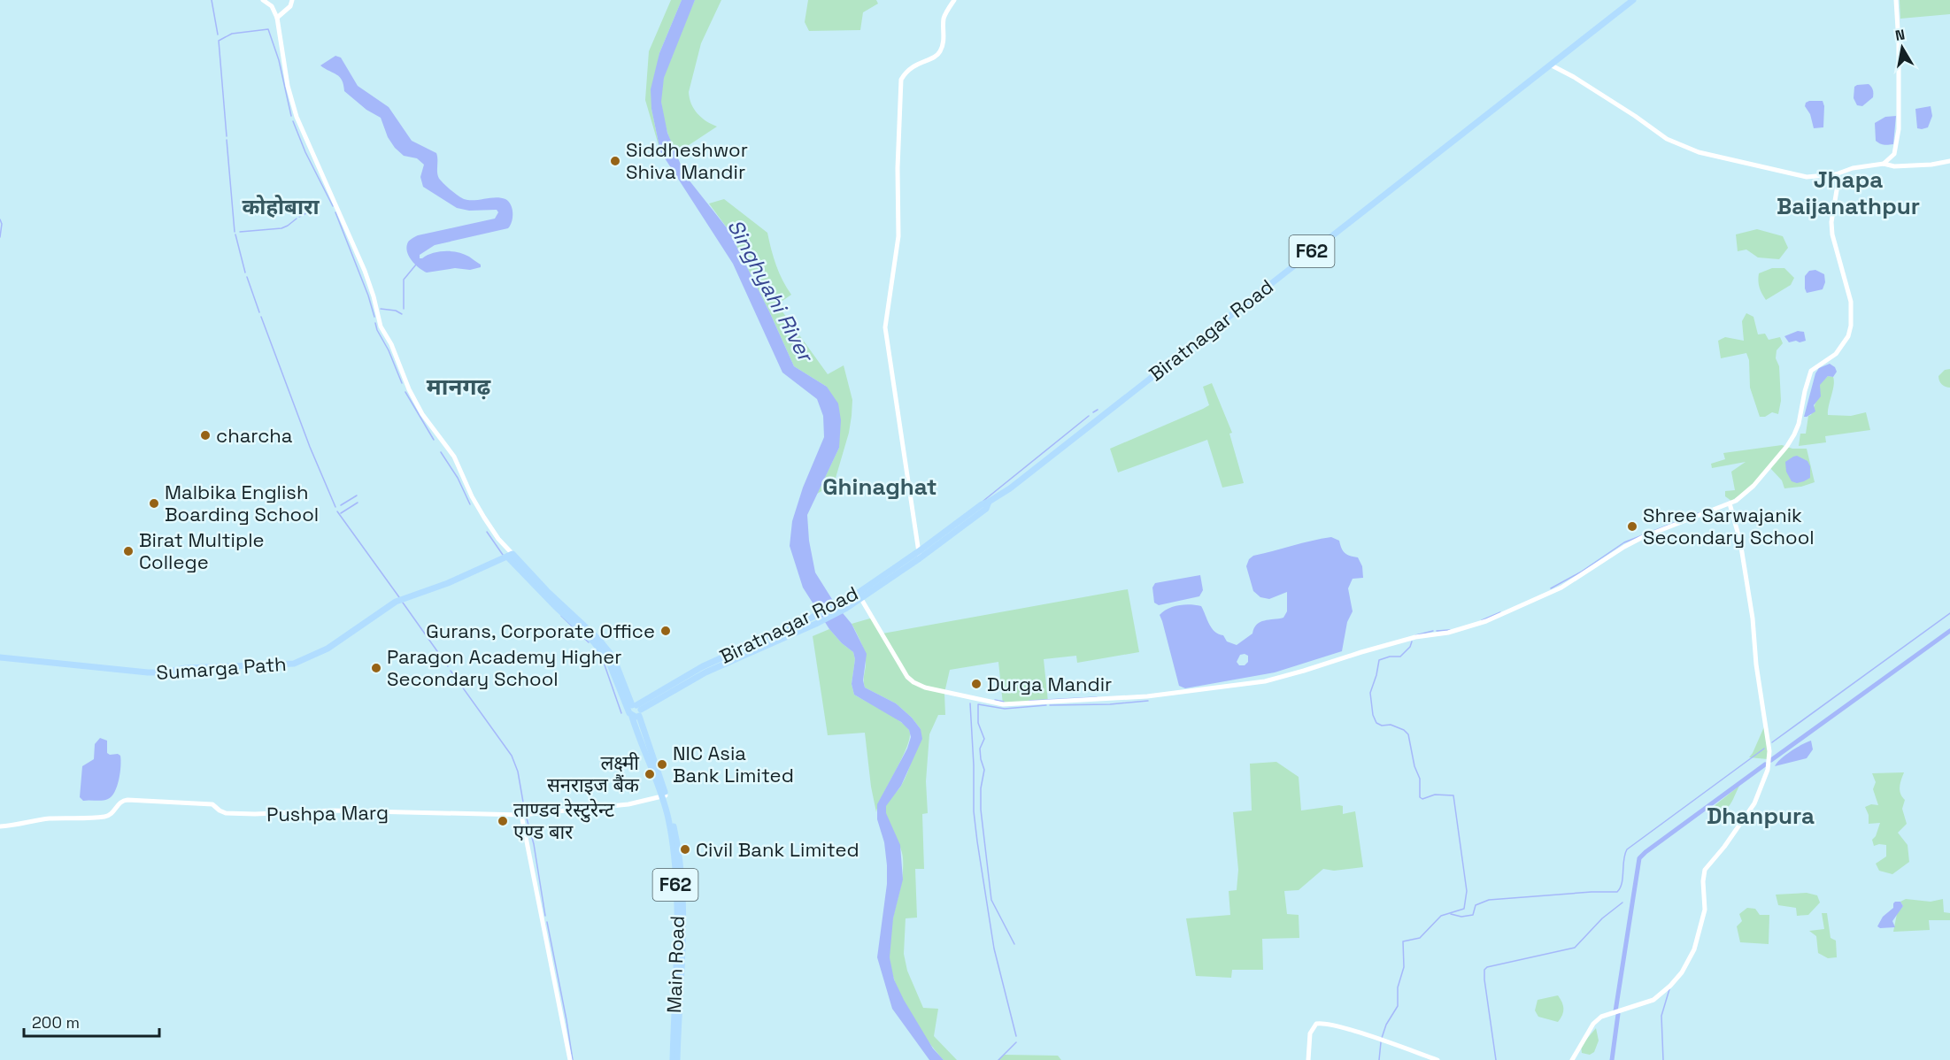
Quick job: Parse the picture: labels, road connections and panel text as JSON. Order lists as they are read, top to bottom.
{
  "streets": {
    "main road": [
      "F62",
      "Biratnagar Road",
      "Sumarga Path",
      "Main Road"
    ],
    "street": ["Pushpa Marg"]
  },
  "crossings": [
    ["Biratnagar Road", "Main Road"],
    ["Sumarga Path", "Main Road"],
    ["Pushpa Marg", "Main Road"]
  ],
  "districts": [
    "Jhapa Baijanathpur",
    "कोहोबारा",
    "मानगढ़",
    "Ghinaghat",
    "Dhanpura"
  ],
  "water": ["Singhyahi River"],
  "places": [
    "Siddheshwor Shiva Mandir",
    "charcha",
    "Malbika English Boarding School",
    "Shree Sarwajanik Secondary School",
    "Birat Multiple College",
    "Gurans, Corporate Office",
    "Paragon Academy Higher Secondary School",
    "Durga Mandir",
    "NIC Asia Bank Limited",
    "लक्ष्मी सनराइज बैंक",
    "ताण्डव रेस्टुरेन्ट एण्ड बार",
    "Civil Bank Limited"
  ],
  "scale_bar": "200 m",
  "north": "top"
}
